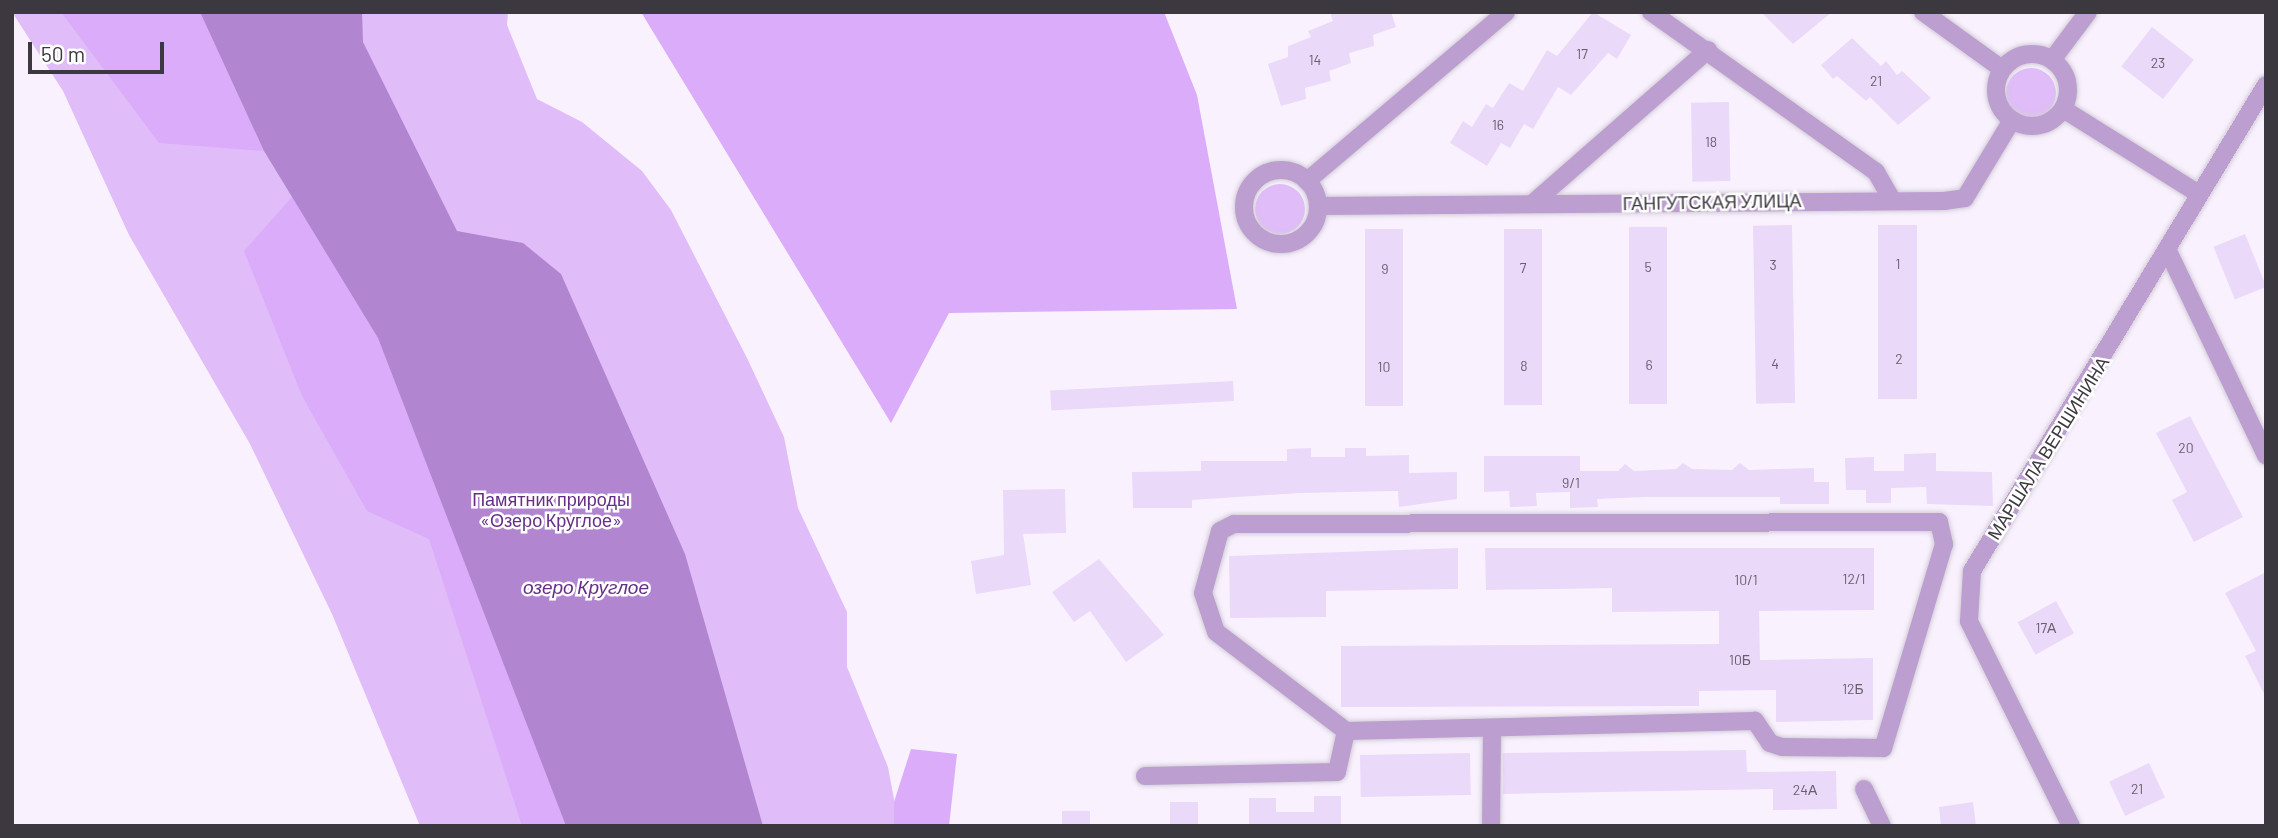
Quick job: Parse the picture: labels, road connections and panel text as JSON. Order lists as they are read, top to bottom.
{
  "streets": {
    "street": ["ГАНГУТСКАЯ УЛИЦА", "МАРШАЛА ВЕРШИНИНА"]
  },
  "water": ["озеро Круглое"],
  "parks": ["Памятник природы «Озеро Круглое»"],
  "house_numbers": [
    "17",
    "14",
    "23",
    "21",
    "16",
    "18",
    "1",
    "3",
    "5",
    "7",
    "9",
    "2",
    "4",
    "6",
    "8",
    "10",
    "20",
    "9/1",
    "12/1",
    "10/1",
    "17А",
    "10Б",
    "12Б",
    "21",
    "24А"
  ],
  "scale_bar": "50 m"
}
